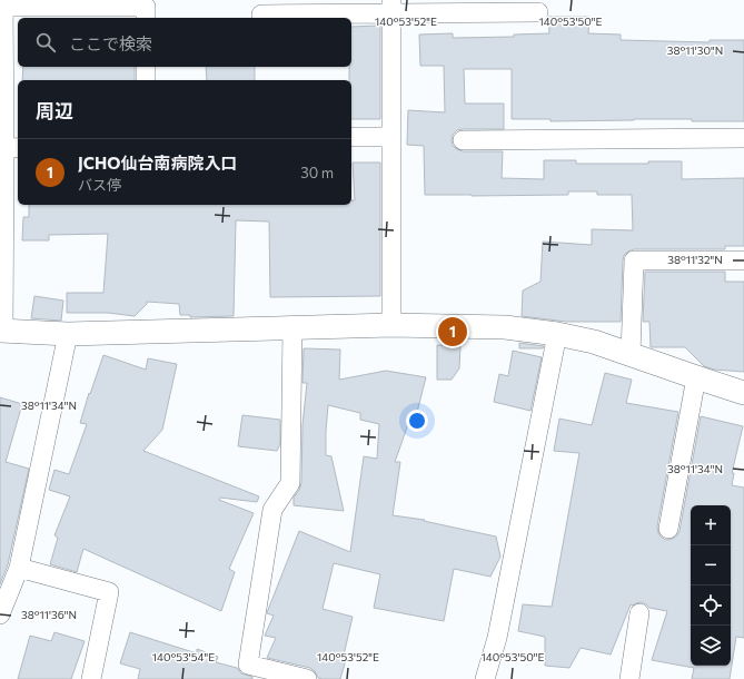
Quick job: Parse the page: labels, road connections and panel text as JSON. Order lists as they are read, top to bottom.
{
  "page": {
    "search": "ここで検索",
    "heading": "周辺",
    "list": [
      {
        "mark": "1",
        "name": "JCHO仙台南病院入口",
        "note": "バス停",
        "value": "30 m"
      }
    ],
    "pins": "1",
    "map_buttons": ["+", "−"]
  },
  "coordinates": [
    "140°53'52\"E",
    "140°53'50\"E",
    "38°11'30\"N",
    "38°11'32\"N",
    "38°11'34\"N",
    "38°11'36\"N",
    "140°53'54\"E"
  ]
}
